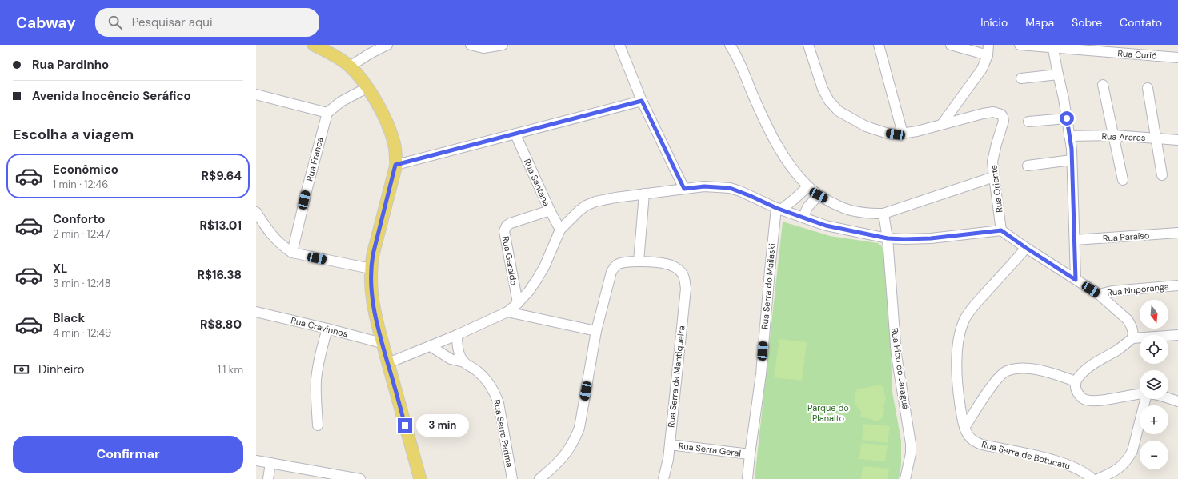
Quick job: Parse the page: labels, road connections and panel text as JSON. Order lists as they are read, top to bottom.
{
  "streets": {
    "street": [
      "Rua Curió",
      "Rua Araras",
      "Rua Franca",
      "Rua Santana",
      "Rua Oriente",
      "Rua Paraíso",
      "Rua Geraldo",
      "Rua Serra do Mailaski",
      "Rua Nuporanga",
      "Rua Cravinhos",
      "Rua Pico do Jaraguá",
      "Rua Serra da Mantiqueira",
      "Rua Serra Parima",
      "Rua Serra Geral",
      "Rua Serra de Botucatu"
    ]
  },
  "crossings": [
    ["Rua Santana", "Rua Geraldo"],
    ["Rua Serra do Mailaski", "Rua Serra Geral"],
    ["Rua Serra da Mantiqueira", "Rua Serra Geral"]
  ],
  "parks": ["Parque do Planalto"],
  "north": "bottom",
  "page": {
    "header": "Cabway",
    "search": "Pesquisar aqui",
    "nav": [
      "Início",
      "Mapa",
      "Sobre",
      "Contato"
    ],
    "banner": ["Rua Pardinho", "Avenida Inocêncio Seráfico"],
    "heading": "Escolha a viagem",
    "list": [
      {
        "name": "Econômico",
        "note": "1 min · 12:46",
        "value": "R$9.64"
      },
      {
        "name": "Conforto",
        "note": "2 min · 12:47",
        "value": "R$13.01"
      },
      {
        "name": "XL",
        "note": "3 min · 12:48",
        "value": "R$16.38"
      },
      {
        "name": "Black",
        "note": "4 min · 12:49",
        "value": "R$8.80"
      }
    ],
    "map_buttons": ["+", "−"],
    "pay": ["Dinheiro", "1.1 km"],
    "bubble": "3 min",
    "buttons": "Confirmar"
  }
}
